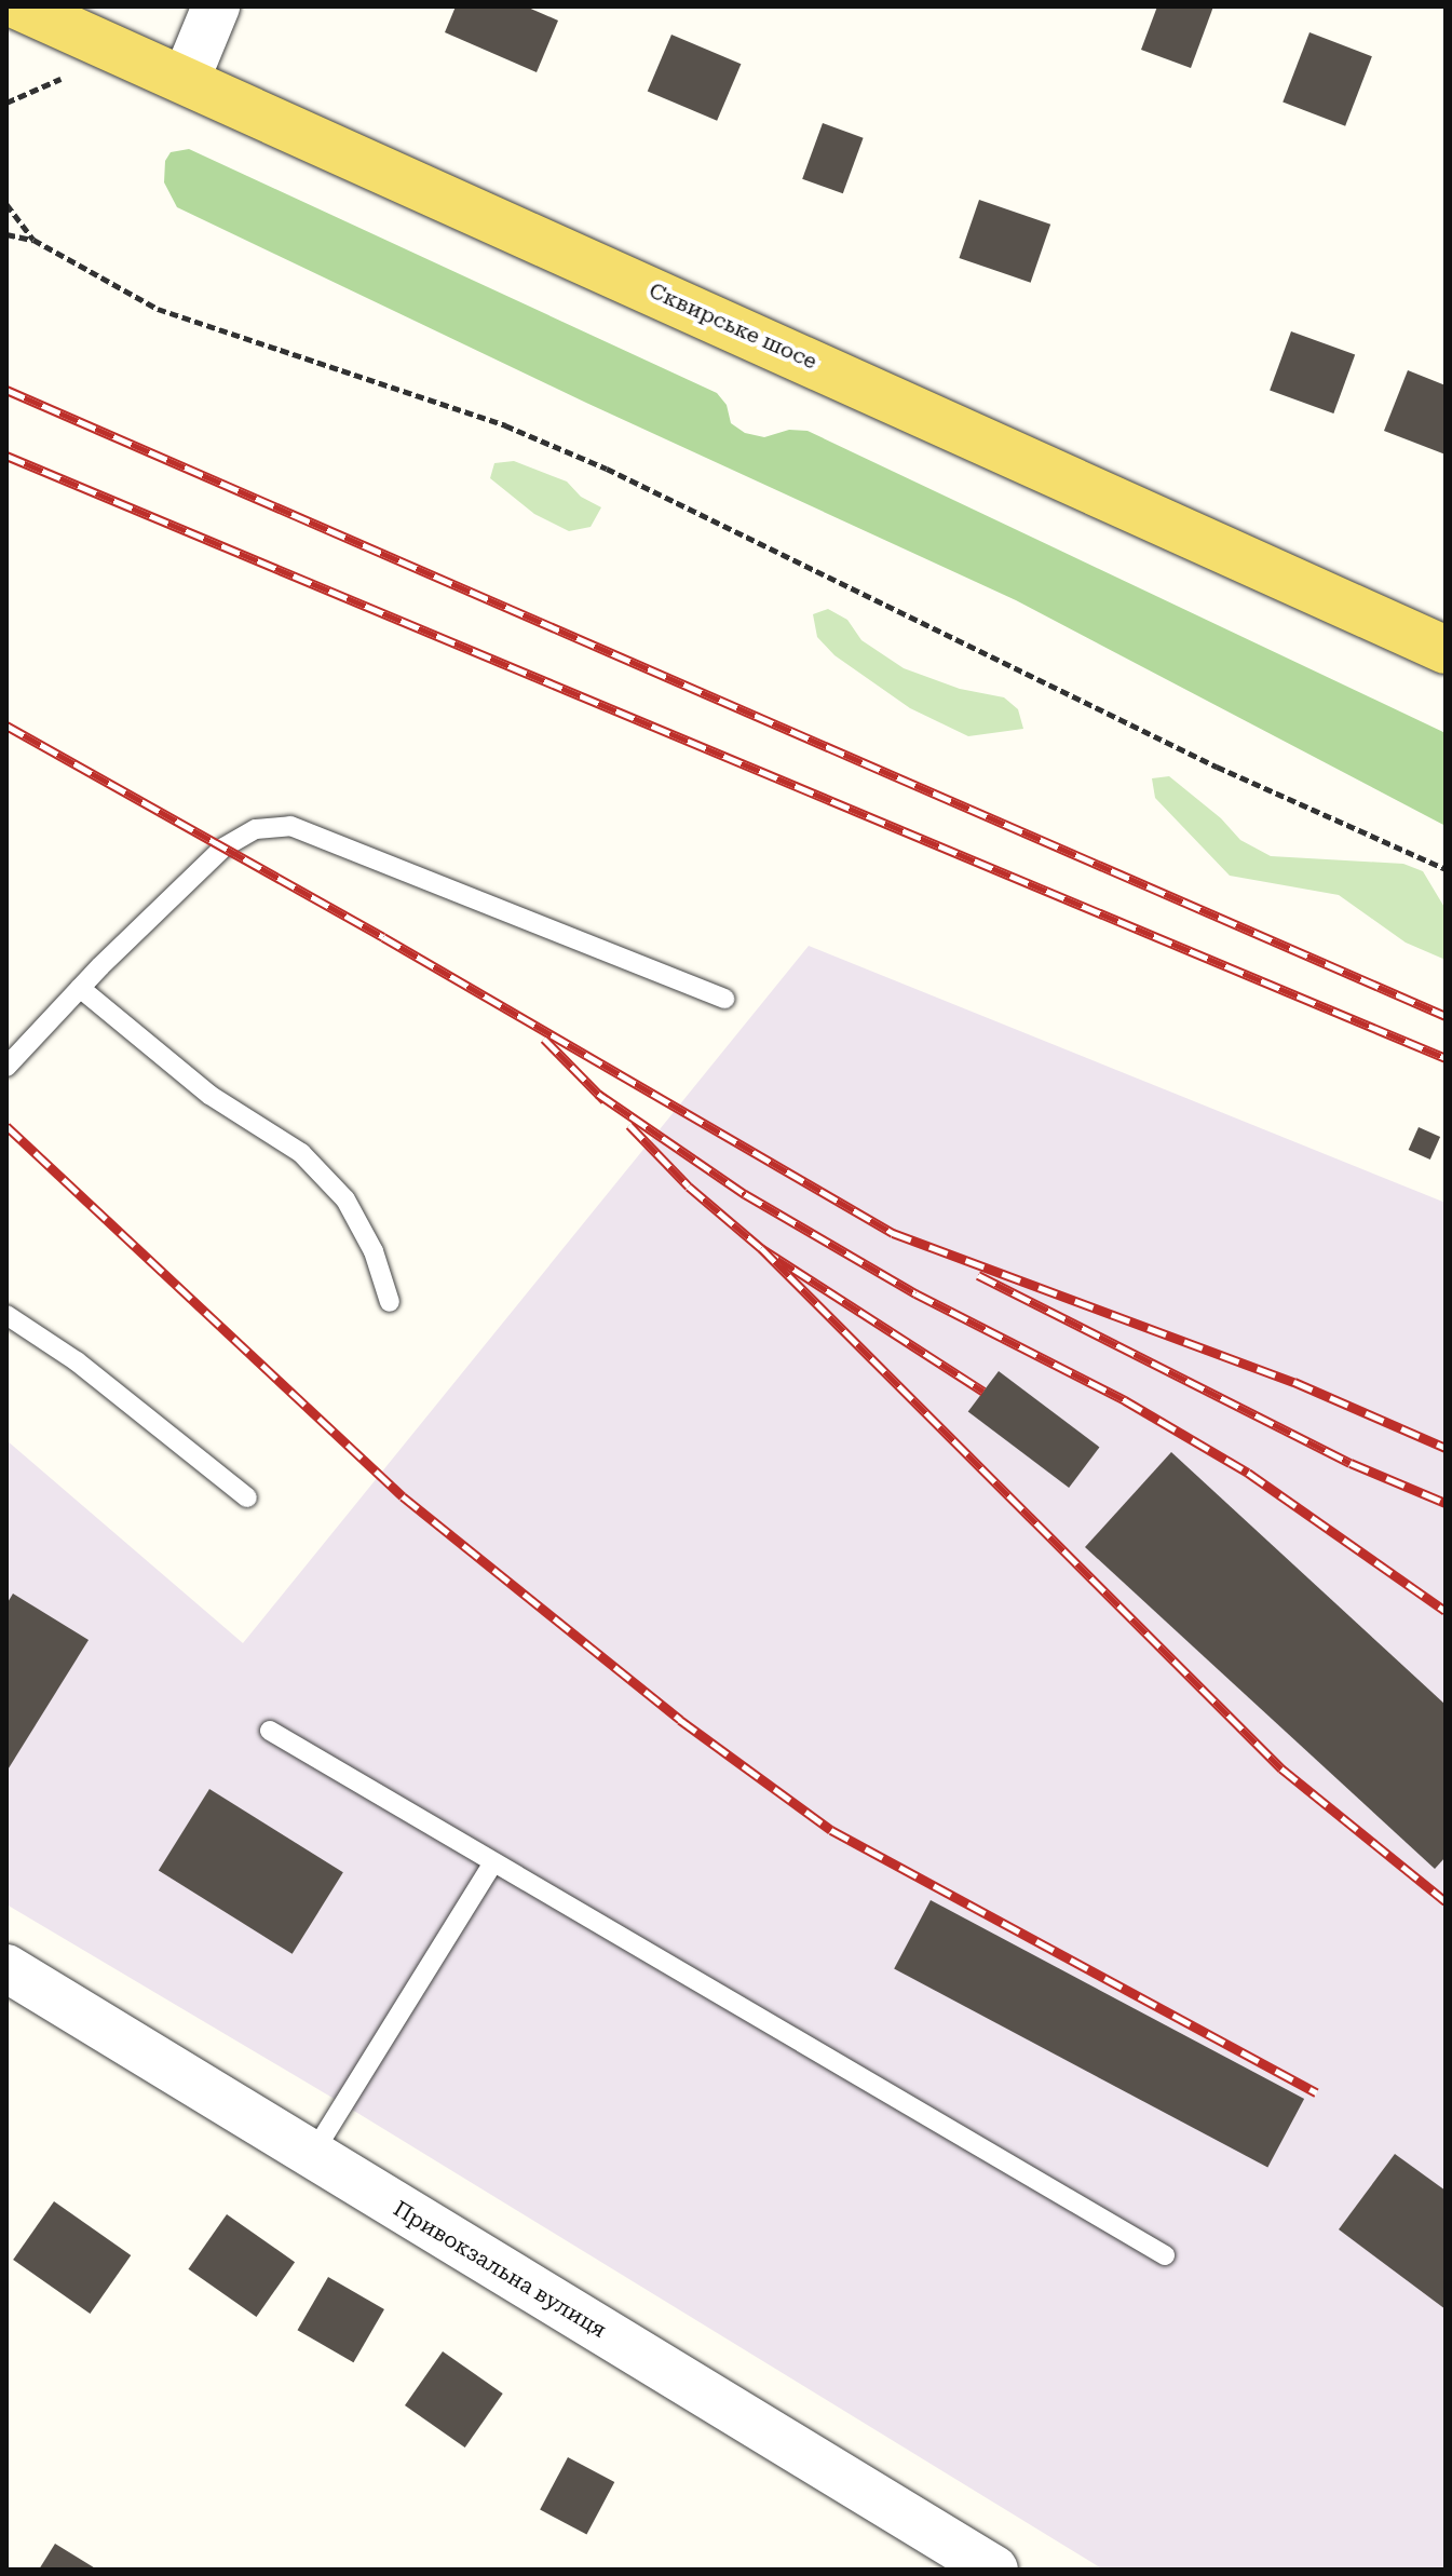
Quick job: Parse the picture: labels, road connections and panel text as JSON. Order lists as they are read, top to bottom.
{
  "streets": {
    "main road": ["Сквирське шосе"],
    "street": ["Привокзальна вулиця"]
  }
}
